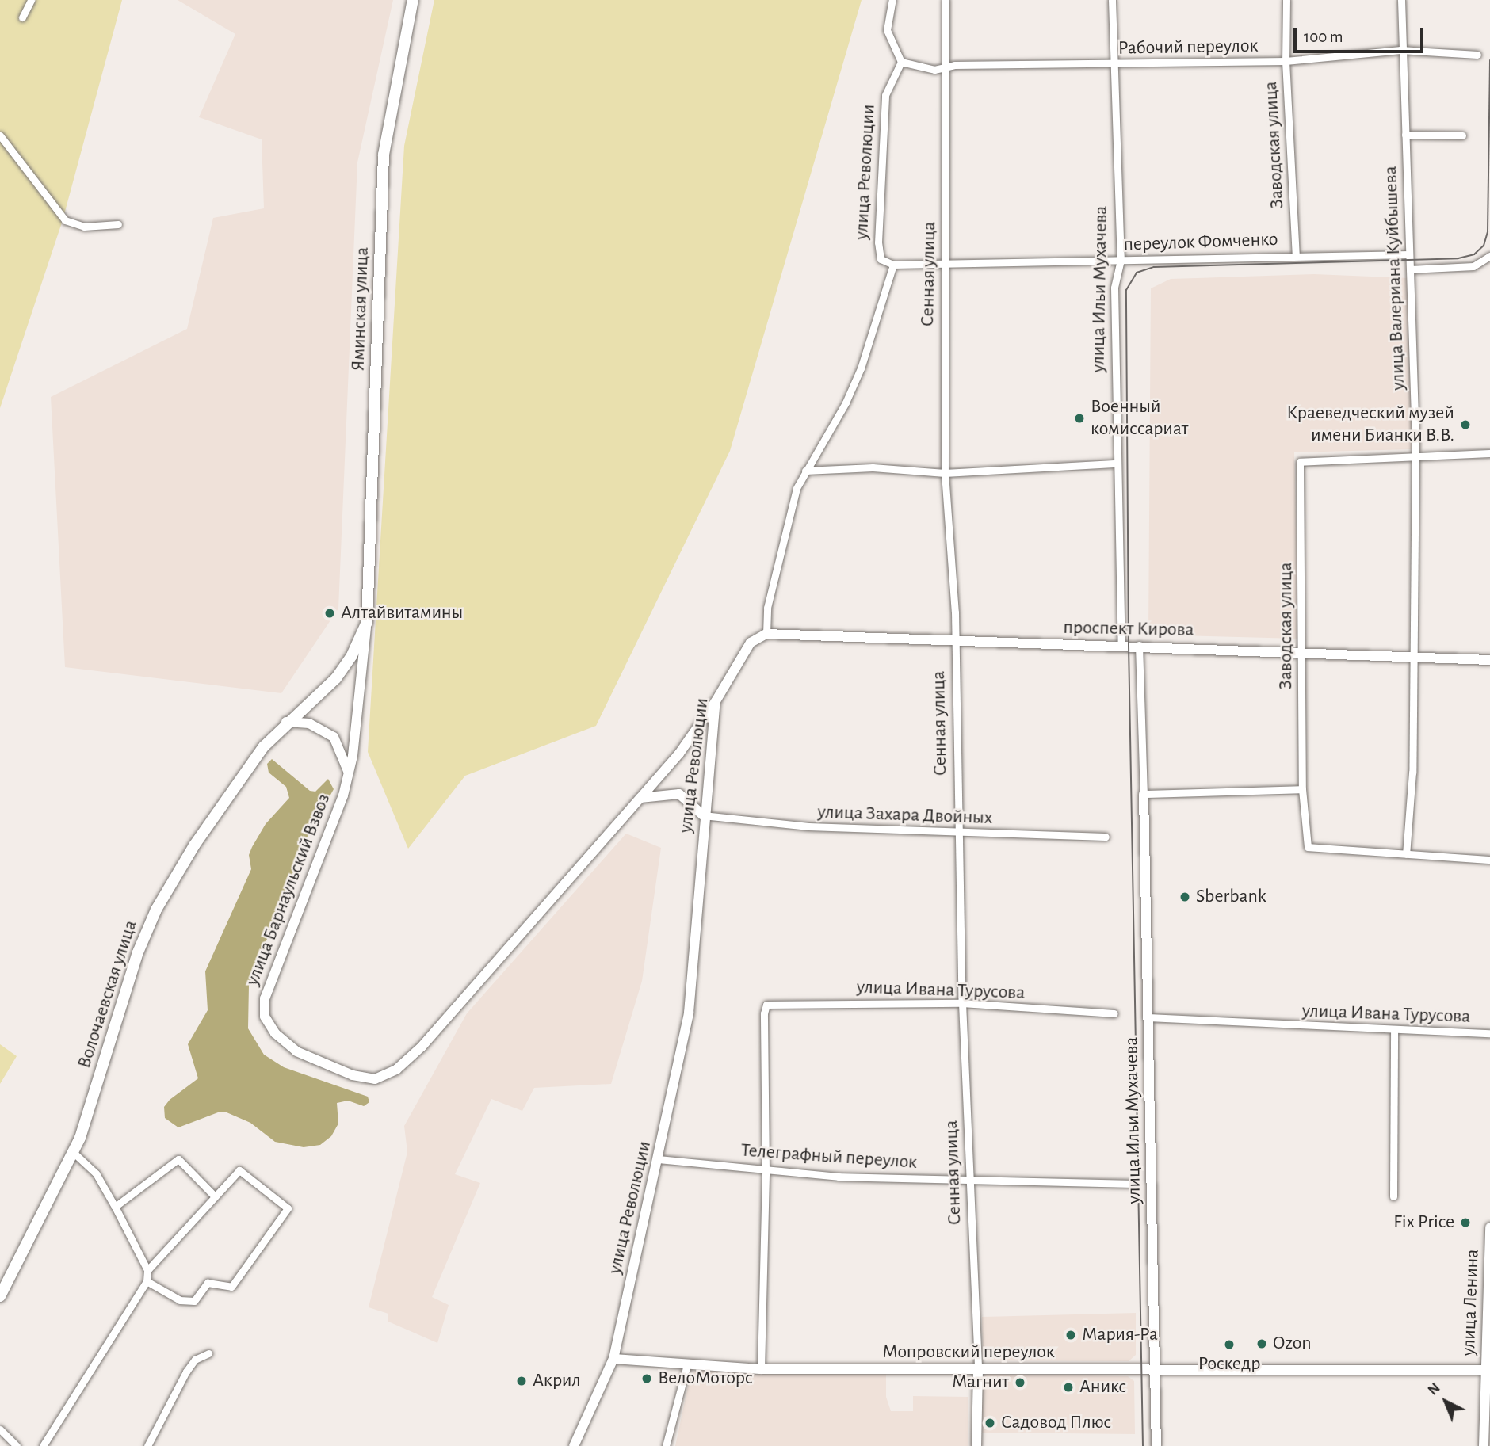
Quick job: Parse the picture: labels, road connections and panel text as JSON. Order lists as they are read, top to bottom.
{
  "streets": {
    "main road": ["Яминская улица", "Волочаевская улица"],
    "street": [
      "Рабочий переулок",
      "Заводская улица",
      "улица Революции",
      "переулок Фомченко",
      "Сенная улица",
      "улица Валериана Куйбышева",
      "улица Ильи Мухачева",
      "проспект Кирова",
      "улица Захара Двойных",
      "улица Барнаульский Взвоз",
      "улица Ивана Турусова",
      "Телеграфный переулок",
      "улица Ленина",
      "Мопровский переулок"
    ]
  },
  "crossings": [
    ["Рабочий переулок", "Заводская улица"],
    ["Рабочий переулок", "улица Революции"],
    ["Рабочий переулок", "Сенная улица"],
    ["Рабочий переулок", "улица Валериана Куйбышева"],
    ["Рабочий переулок", "улица Ильи Мухачева"],
    ["Заводская улица", "переулок Фомченко"],
    ["Заводская улица", "улица Валериана Куйбышева"],
    ["Заводская улица", "проспект Кирова"],
    ["улица Революции", "переулок Фомченко"],
    ["улица Революции", "проспект Кирова"],
    ["улица Революции", "улица Захара Двойных"],
    ["улица Революции", "улица Барнаульский Взвоз"],
    ["улица Революции", "Телеграфный переулок"],
    ["улица Революции", "Мопровский переулок"],
    ["переулок Фомченко", "Сенная улица"],
    ["переулок Фомченко", "улица Валериана Куйбышева"],
    ["переулок Фомченко", "улица Ильи Мухачева"],
    ["Сенная улица", "проспект Кирова"],
    ["Сенная улица", "улица Захара Двойных"],
    ["Сенная улица", "улица Ивана Турусова"],
    ["Сенная улица", "Телеграфный переулок"],
    ["Сенная улица", "Мопровский переулок"],
    ["улица Валериана Куйбышева", "проспект Кирова"],
    ["улица Ильи Мухачева", "проспект Кирова"],
    ["улица Ильи Мухачева", "улица Ивана Турусова"],
    ["улица Ильи Мухачева", "Мопровский переулок"],
    ["Яминская улица", "улица Барнаульский Взвоз"],
    ["Яминская улица", "Волочаевская улица"],
    ["улица Барнаульский Взвоз", "Волочаевская улица"],
    ["улица Ивана Турусова", "Телеграфный переулок"],
    ["улица Ленина", "Мопровский переулок"]
  ],
  "places": [
    "Военный комиссариат",
    "Краеведческий музей имени Бианки В.В.",
    "Алтайвитамины",
    "Sberbank",
    "Fix Price",
    "Мария-Ра",
    "Ozon",
    "Роскедр",
    "ВелоМоторс",
    "Акрил",
    "Магнит",
    "Аникс",
    "Садовод Плюс"
  ],
  "scale_bar": "100 m",
  "north": "top left"
}
